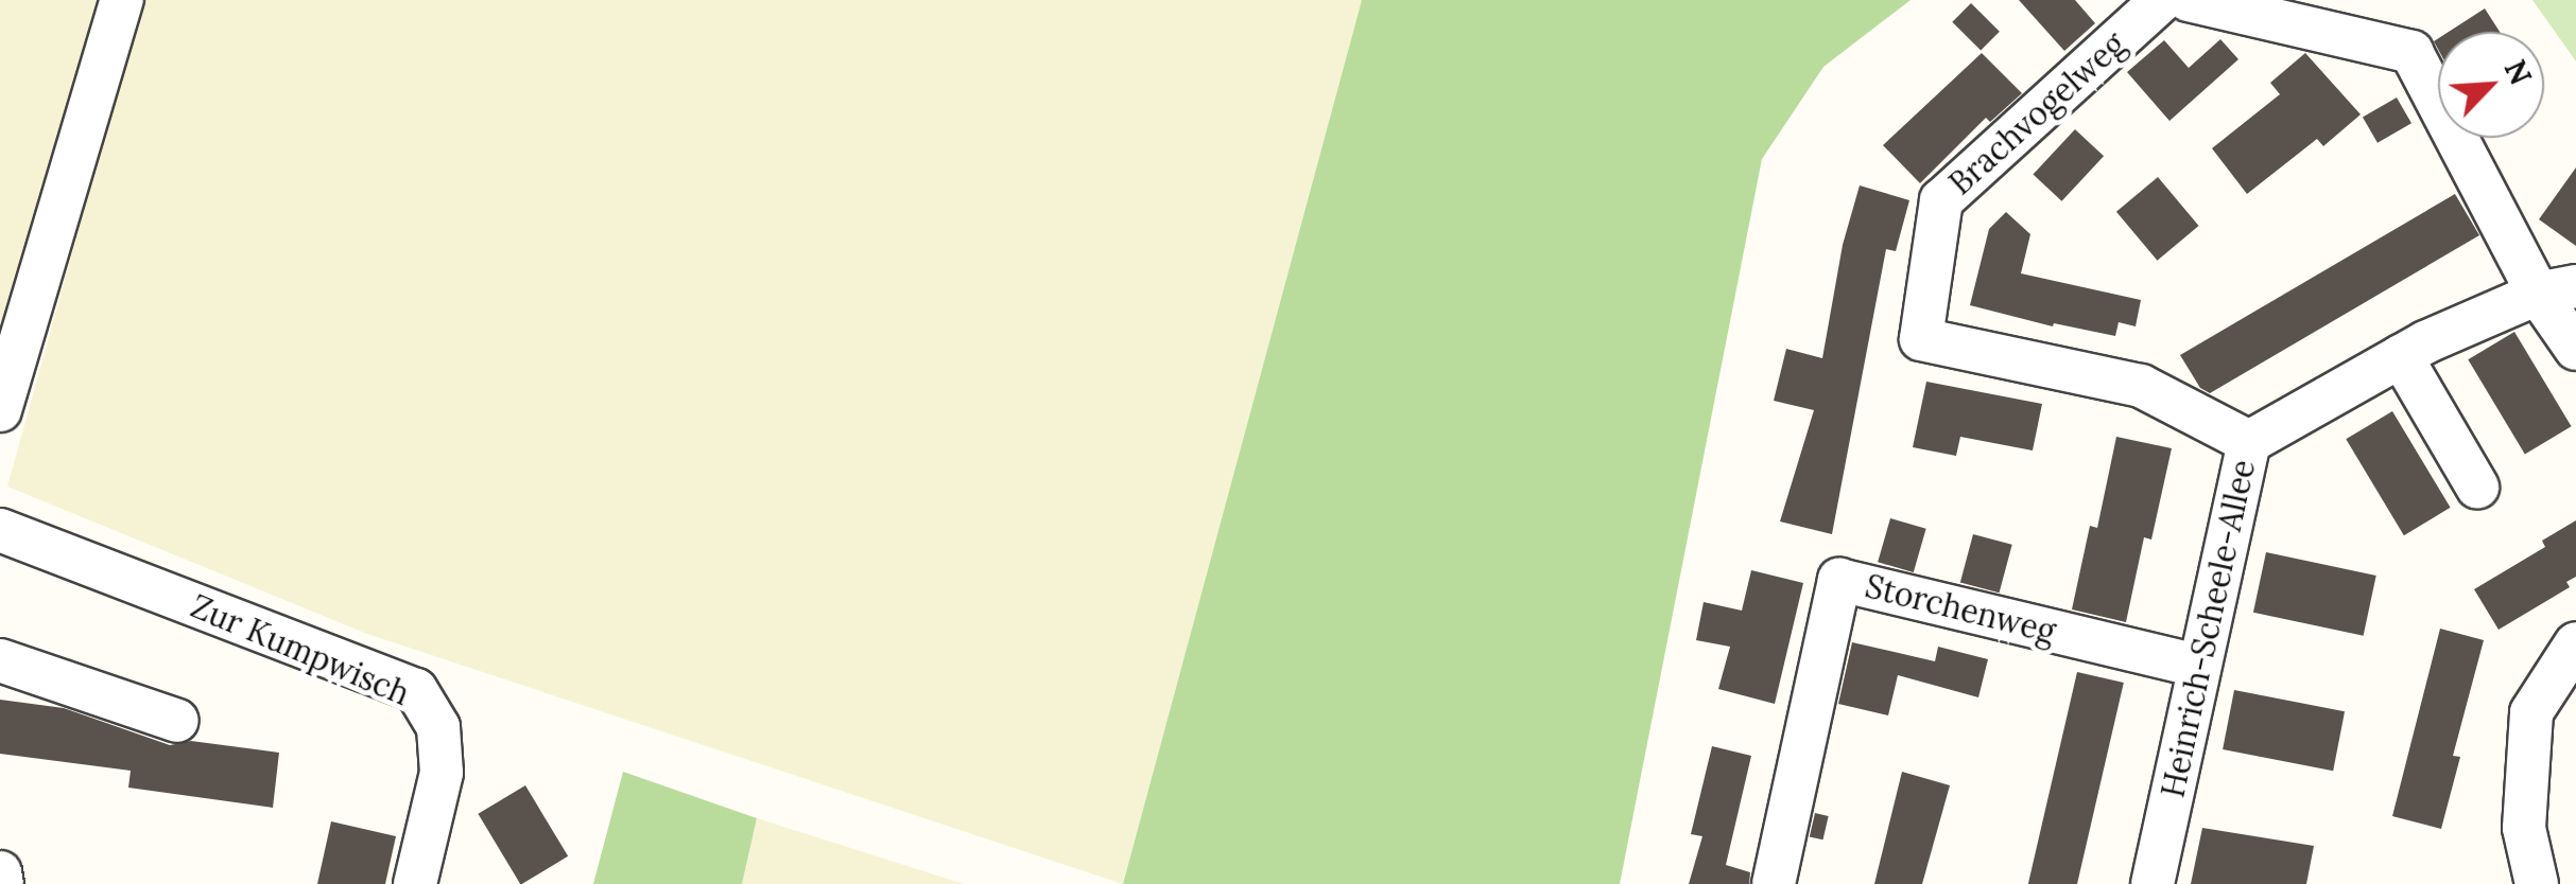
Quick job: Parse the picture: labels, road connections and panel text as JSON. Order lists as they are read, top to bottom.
{
  "streets": {
    "street": [
      "Brachvogelweg",
      "Storchenweg",
      "Heinrich-Scheele-Allee",
      "Zur Kumpwisch"
    ]
  },
  "crossings": [
    ["Brachvogelweg", "Heinrich-Scheele-Allee"],
    ["Storchenweg", "Heinrich-Scheele-Allee"]
  ],
  "north": "top right"
}
